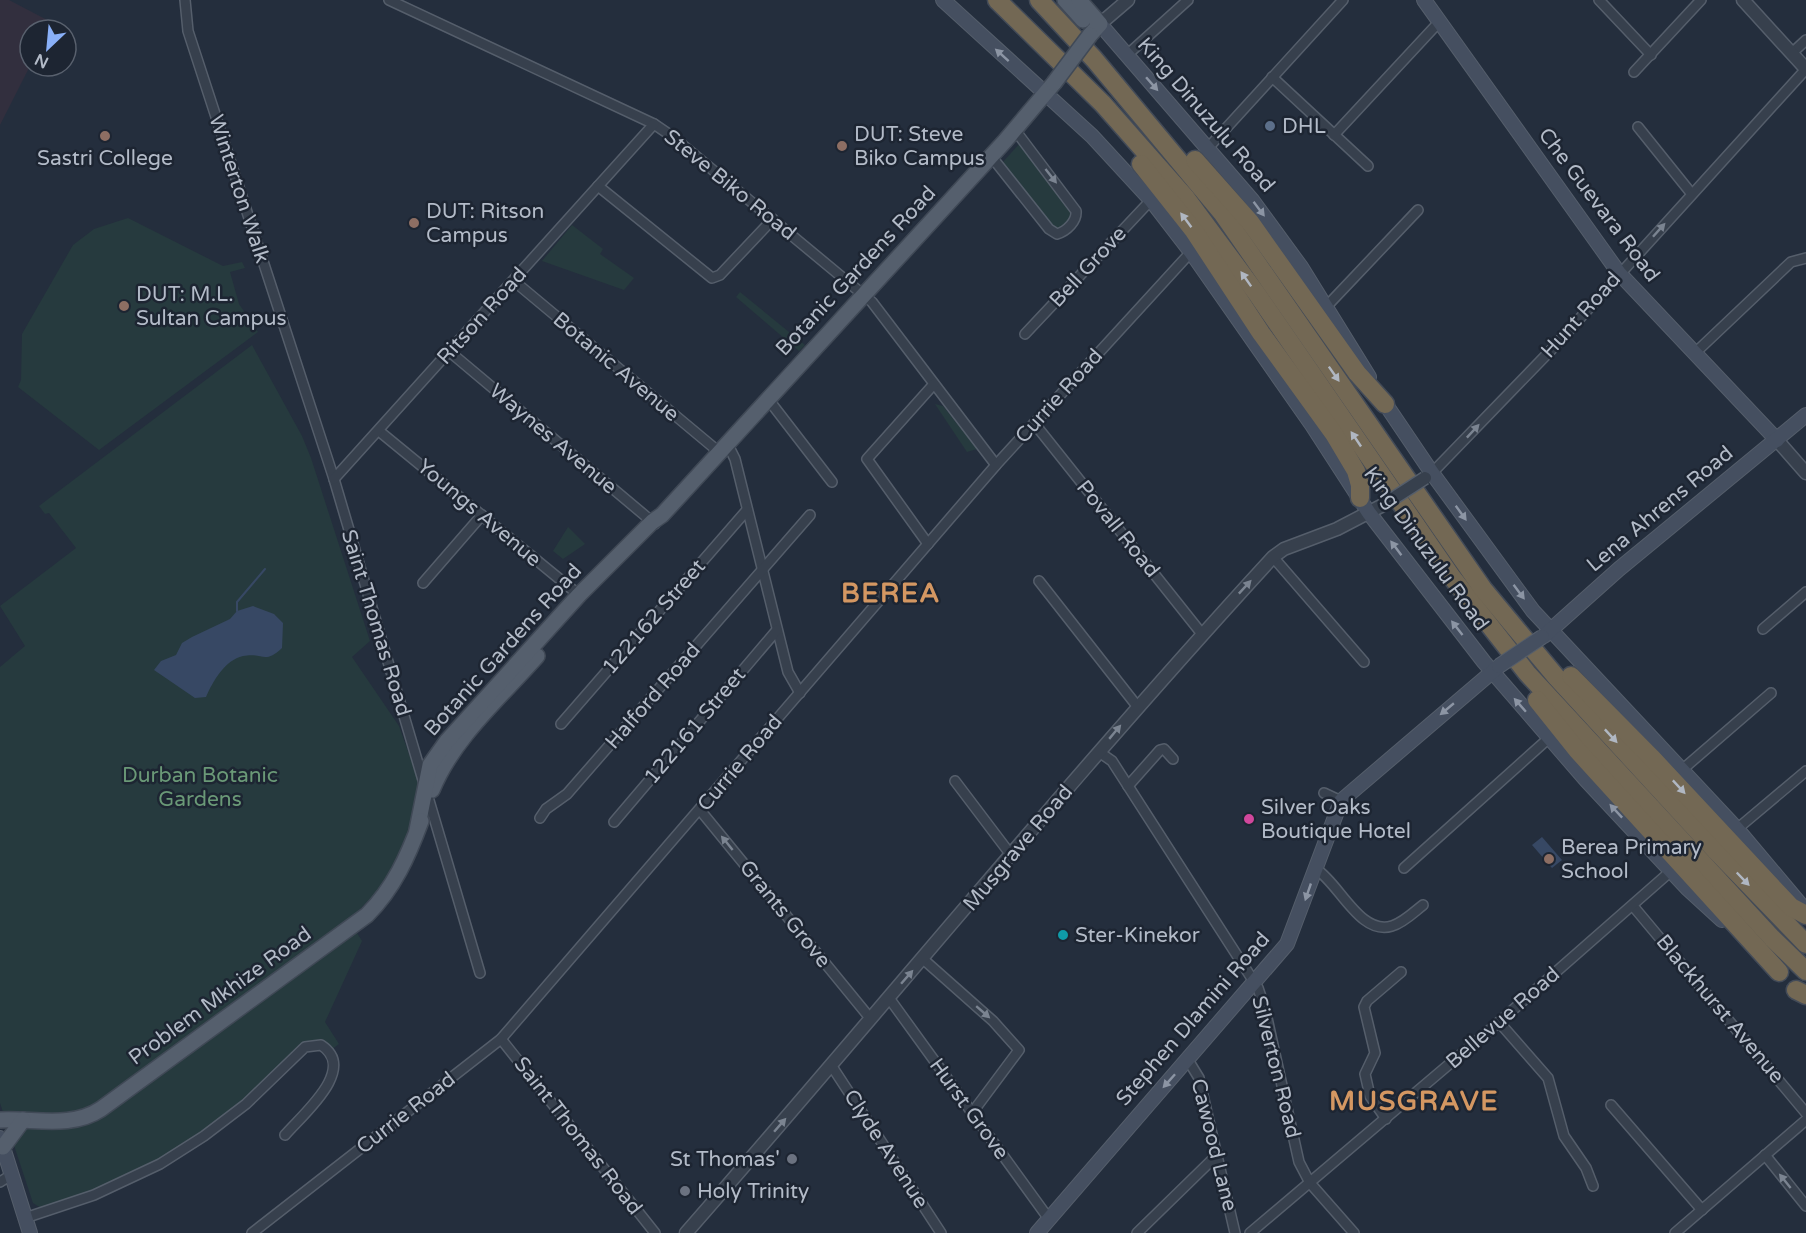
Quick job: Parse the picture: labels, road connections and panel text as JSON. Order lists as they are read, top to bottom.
{
  "streets": {
    "main road": [
      "King Dinuzulu Road",
      "Che Guevara Road",
      "Botanic Gardens Road",
      "Lena Ahrens Road",
      "Problem Mkhize Road",
      "Stephen Dlamini Road"
    ],
    "street": [
      "Steve Biko Road",
      "Winterton Walk",
      "Bell Grove",
      "Hunt Road",
      "Ritson Road",
      "Botanic Avenue",
      "Currie Road",
      "Waynes Avenue",
      "Youngs Avenue",
      "Povall Road",
      "122162 Street",
      "Saint Thomas Road",
      "Halford Road",
      "122161 Street",
      "Musgrave Road",
      "Grants Grove",
      "Blackhurst Avenue",
      "Bellevue Road",
      "Silverton Road",
      "Hurst Grove",
      "Cawood Lane",
      "Clyde Avenue"
    ]
  },
  "crossings": [
    ["King Dinuzulu Road", "Bell Grove"],
    ["King Dinuzulu Road", "Botanic Gardens Road"],
    ["King Dinuzulu Road", "Hunt Road"],
    ["King Dinuzulu Road", "Currie Road"],
    ["King Dinuzulu Road", "Lena Ahrens Road"],
    ["King Dinuzulu Road", "Musgrave Road"],
    ["King Dinuzulu Road", "Bellevue Road"],
    ["King Dinuzulu Road", "Stephen Dlamini Road"],
    ["Steve Biko Road", "Botanic Gardens Road"],
    ["Steve Biko Road", "Ritson Road"],
    ["Steve Biko Road", "Currie Road"],
    ["Winterton Walk", "Ritson Road"],
    ["Winterton Walk", "Saint Thomas Road"],
    ["Che Guevara Road", "Hunt Road"],
    ["Che Guevara Road", "Lena Ahrens Road"],
    ["Botanic Gardens Road", "Botanic Avenue"],
    ["Botanic Gardens Road", "Waynes Avenue"],
    ["Botanic Gardens Road", "Youngs Avenue"],
    ["Botanic Gardens Road", "Saint Thomas Road"],
    ["Botanic Gardens Road", "Problem Mkhize Road"],
    ["Hunt Road", "Musgrave Road"],
    ["Ritson Road", "Botanic Avenue"],
    ["Ritson Road", "Waynes Avenue"],
    ["Ritson Road", "Youngs Avenue"],
    ["Ritson Road", "Saint Thomas Road"],
    ["Botanic Avenue", "Currie Road"],
    ["Botanic Avenue", "122162 Street"],
    ["Botanic Avenue", "Halford Road"],
    ["Botanic Avenue", "122161 Street"],
    ["Currie Road", "Povall Road"],
    ["Currie Road", "Saint Thomas Road"],
    ["Currie Road", "Grants Grove"],
    ["Lena Ahrens Road", "Stephen Dlamini Road"],
    ["Povall Road", "Musgrave Road"],
    ["Musgrave Road", "Grants Grove"],
    ["Musgrave Road", "Silverton Road"],
    ["Musgrave Road", "Hurst Grove"],
    ["Musgrave Road", "Clyde Avenue"],
    ["Blackhurst Avenue", "Bellevue Road"],
    ["Bellevue Road", "Silverton Road"],
    ["Stephen Dlamini Road", "Silverton Road"],
    ["Stephen Dlamini Road", "Hurst Grove"],
    ["Stephen Dlamini Road", "Cawood Lane"]
  ],
  "one_way": [
    "Hunt Road",
    "Musgrave Road",
    "Grants Grove",
    "Stephen Dlamini Road"
  ],
  "districts": ["BEREA", "MUSGRAVE"],
  "parks": ["Durban Botanic Gardens"],
  "places": [
    "DHL",
    "Sastri College",
    "DUT: Steve Biko Campus",
    "DUT: Ritson Campus",
    "DUT: M.L. Sultan Campus",
    "Silver Oaks Boutique Hotel",
    "Berea Primary School",
    "Ster-Kinekor",
    "St Thomas'",
    "Holy Trinity"
  ],
  "north": "bottom left"
}
